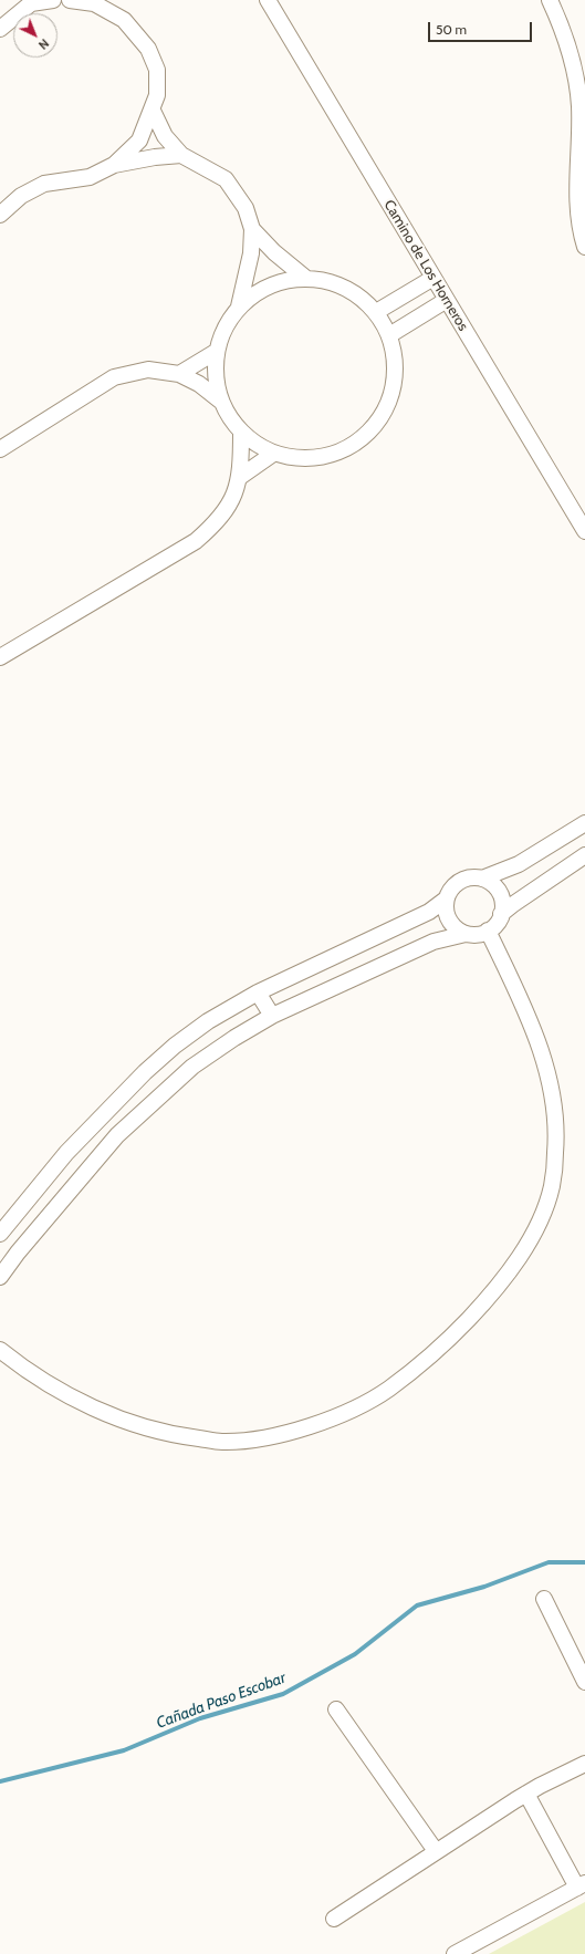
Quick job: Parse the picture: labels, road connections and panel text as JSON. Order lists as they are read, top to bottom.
{
  "streets": {
    "street": ["Camino de Los Horneros"]
  },
  "water": ["Cañada Paso Escobar"],
  "scale_bar": "50 m",
  "north": "bottom right"
}
